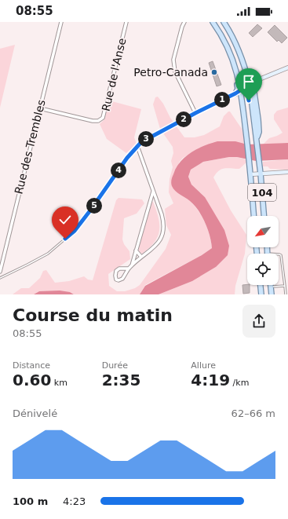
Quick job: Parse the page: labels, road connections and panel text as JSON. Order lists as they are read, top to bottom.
{
  "streets": {
    "main road": ["104"],
    "street": ["Rue de l'Anse", "Rue des Trembles"]
  },
  "crossings": [
    ["Rue de l'Anse", "Rue des Trembles"]
  ],
  "places": ["Petro-Canada"],
  "north": "bottom left",
  "page": {
    "status": "08:55",
    "pins": [
      "1",
      "2",
      "3",
      "4",
      "5"
    ],
    "heading": ["Course du matin", "08:55"],
    "stats": [
      ["Distance", "0.60 km"],
      ["Durée", "2:35"],
      ["Allure", "4:19 /km"]
    ],
    "chart": ["Dénivelé", "62–66 m"],
    "list": [
      {
        "name": "100 m",
        "note": "4:23"
      }
    ]
  }
}
